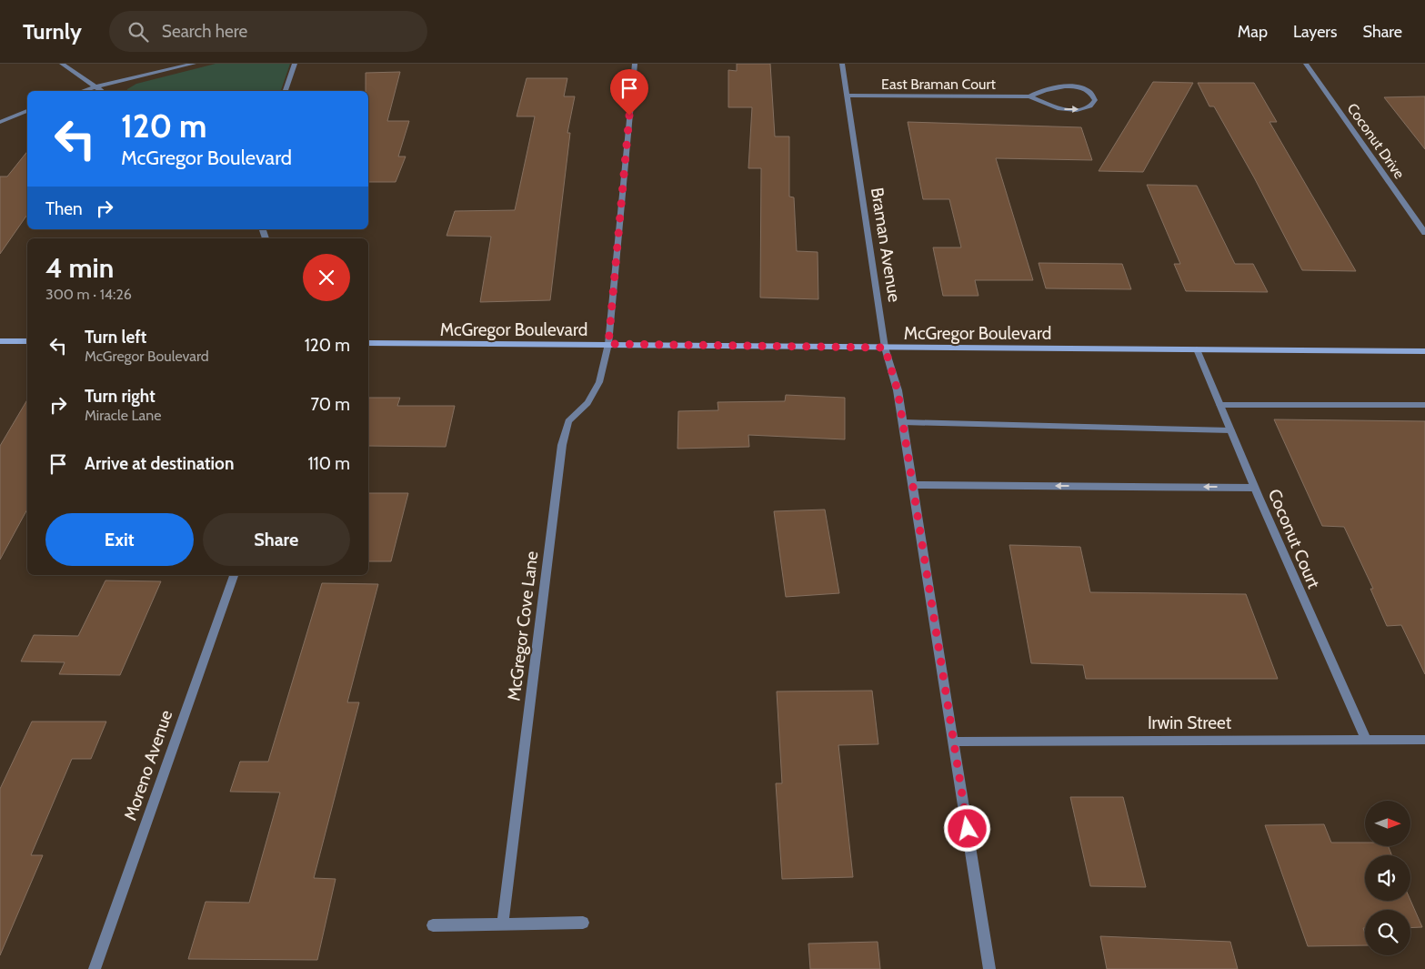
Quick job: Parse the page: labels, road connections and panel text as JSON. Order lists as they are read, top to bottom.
{
  "streets": {
    "main road": ["McGregor Boulevard"],
    "street": [
      "East Braman Court",
      "Coconut Drive",
      "Braman Avenue",
      "Coconut Court",
      "McGregor Cove Lane",
      "Irwin Street",
      "Moreno Avenue"
    ]
  },
  "crossings": [
    ["East Braman Court", "Braman Avenue"],
    ["Braman Avenue", "McGregor Boulevard"],
    ["Braman Avenue", "Irwin Street"],
    ["McGregor Boulevard", "Coconut Court"],
    ["McGregor Boulevard", "McGregor Cove Lane"],
    ["Coconut Court", "Irwin Street"]
  ],
  "north": "right",
  "page": {
    "header": "Turnly",
    "search": "Search here",
    "nav": ["Map", "Layers", "Share"],
    "turn": ["120 m", "McGregor Boulevard"],
    "then": "Then",
    "heading": ["4 min", "300 m · 14:26"],
    "list": [
      {
        "name": "Turn left",
        "note": "McGregor Boulevard",
        "value": "120 m"
      },
      {
        "name": "Turn right",
        "note": "Miracle Lane",
        "value": "70 m"
      },
      {
        "name": "Arrive at destination",
        "value": "110 m"
      }
    ],
    "buttons": ["Exit", "Share"]
  }
}
